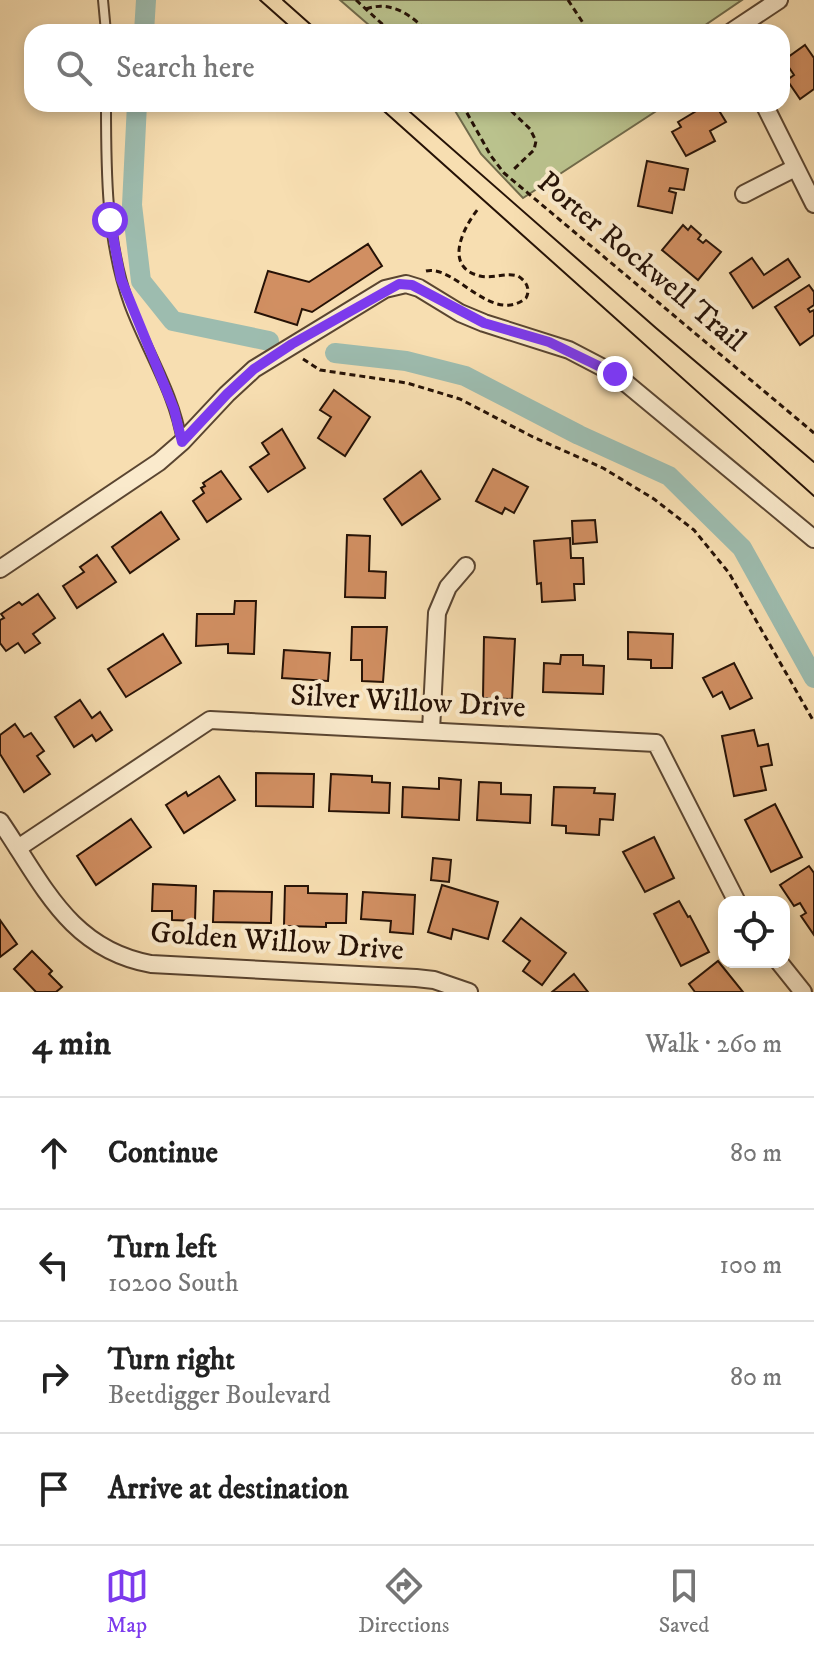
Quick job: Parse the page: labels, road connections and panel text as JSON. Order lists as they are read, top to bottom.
{
  "streets": {
    "street": ["Silver Willow Drive", "Golden Willow Drive"],
    "path": ["Porter Rockwell Trail"]
  },
  "crossings": [
    ["Silver Willow Drive", "Golden Willow Drive"]
  ],
  "page": {
    "search": "Search here",
    "heading": ["4 min", "Walk · 260 m"],
    "list": [
      ["Continue", "80 m"],
      ["Turn left", "10200 South", "100 m"],
      ["Turn right", "Beetdigger Boulevard", "80 m"],
      "Arrive at destination"
    ],
    "nav": ["Map", "Directions", "Saved"]
  }
}
